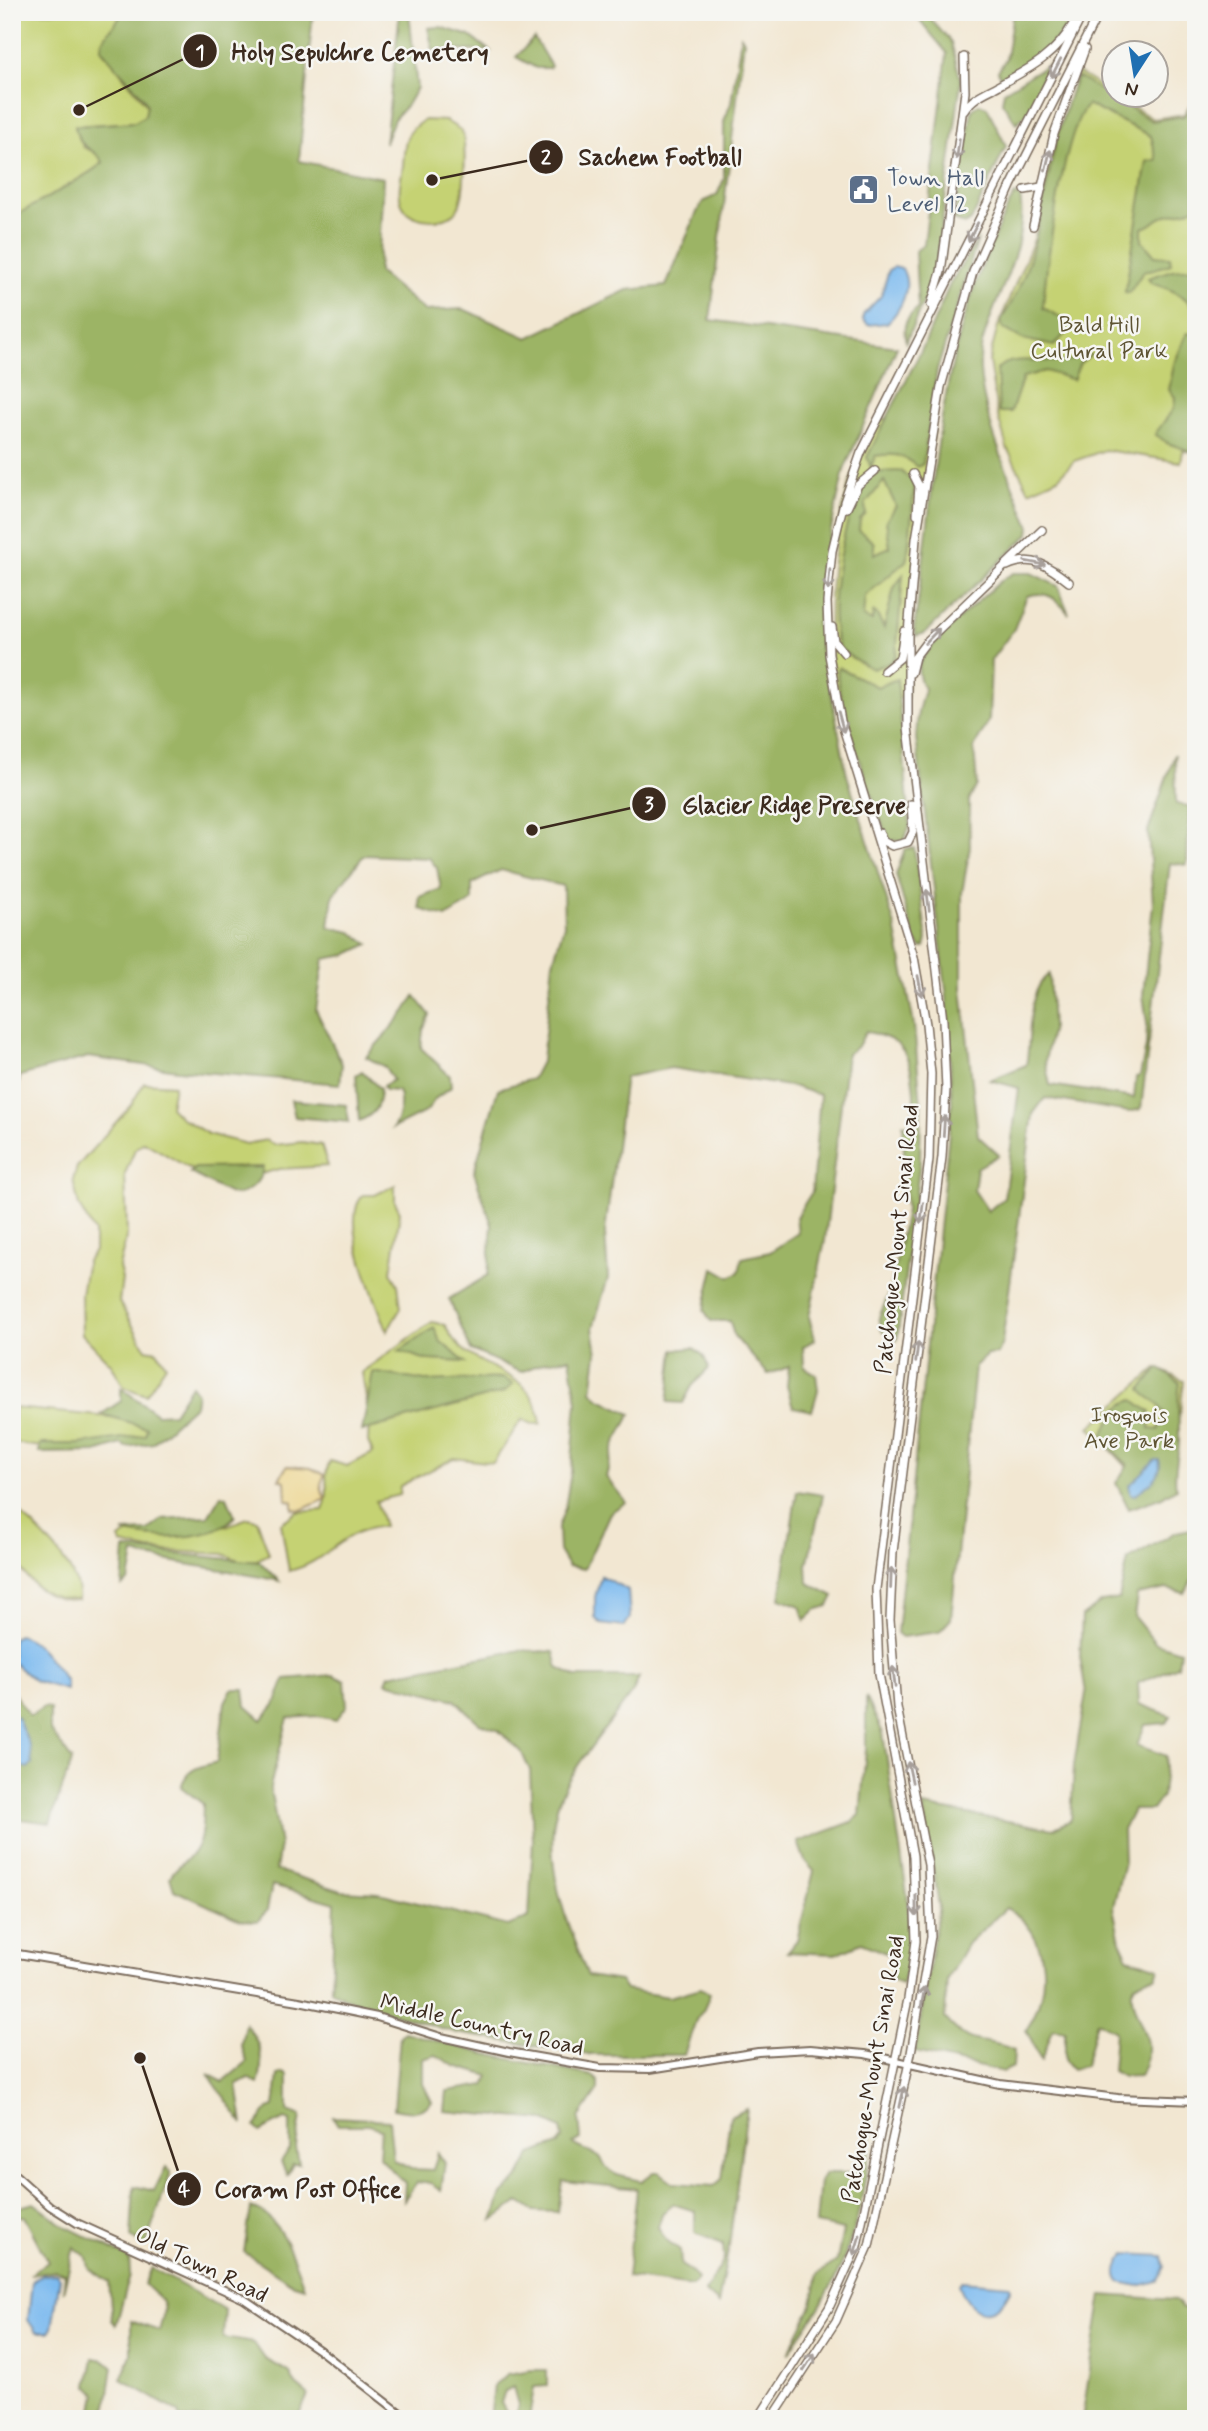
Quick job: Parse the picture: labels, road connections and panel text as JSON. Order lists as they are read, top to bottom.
{
  "streets": {
    "highway": ["Patchogue-Mount Sinai Road"],
    "main road": ["Middle Country Road", "Old Town Road"]
  },
  "crossings": [
    ["Patchogue-Mount Sinai Road", "Middle Country Road"]
  ],
  "parks": ["Bald Hill Cultural Park", "Iroquois Ave Park"],
  "places": {
    "other": [
      "Holy Sepulchre Cemetery",
      "Sachem Football",
      "Glacier Ridge Preserve",
      "Coram Post Office"
    ],
    "public building": ["Town Hall Level 12"]
  },
  "north": "bottom"
}
